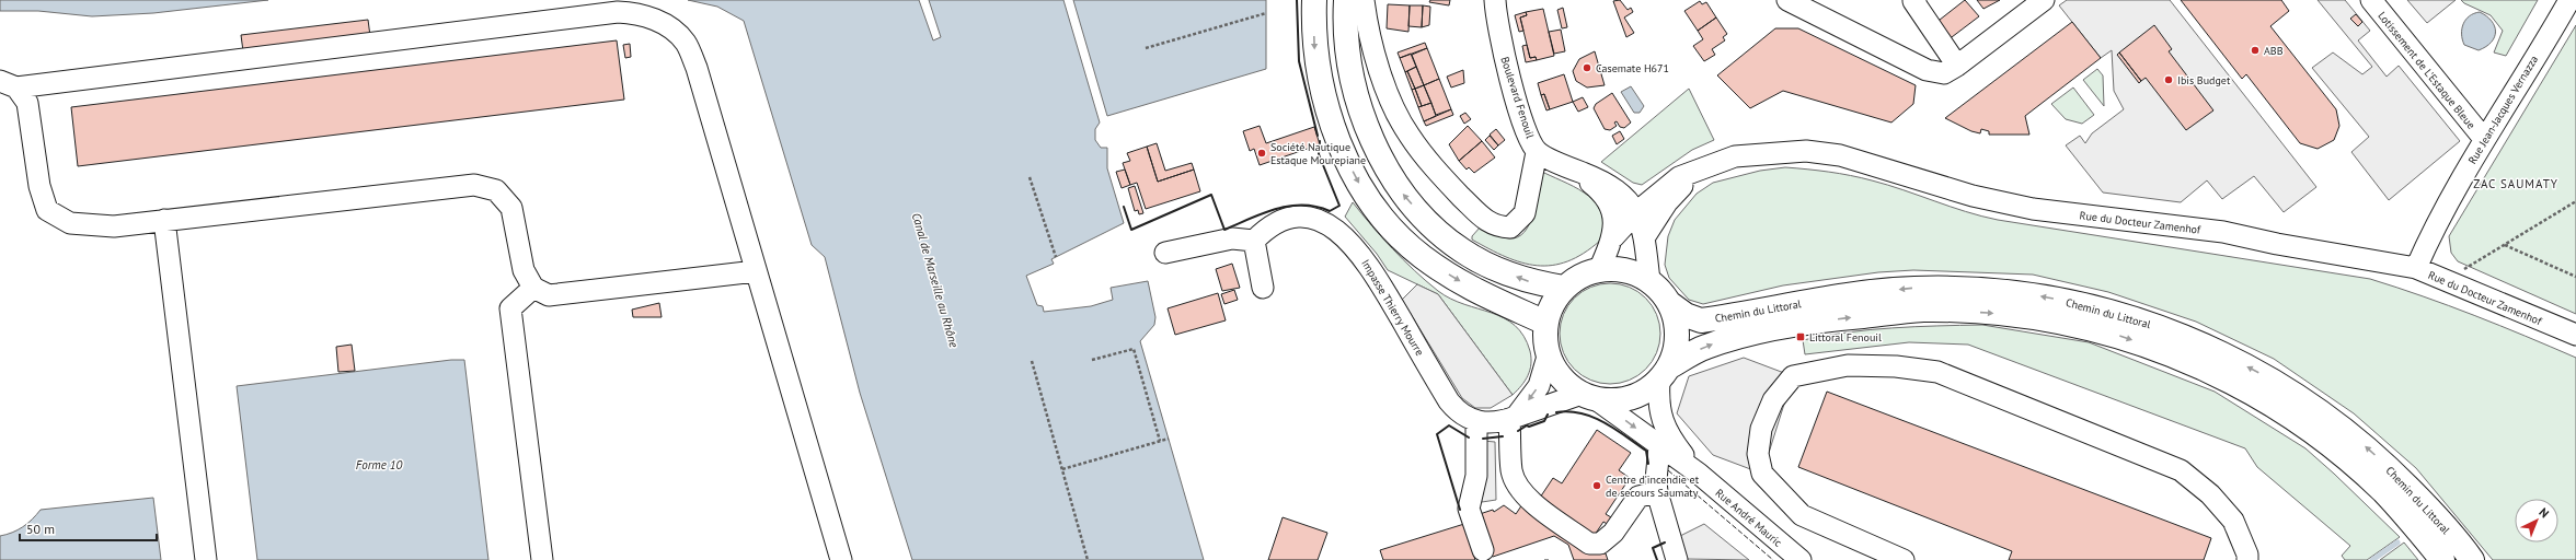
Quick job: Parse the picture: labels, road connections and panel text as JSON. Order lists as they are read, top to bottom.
{
  "streets": {
    "main road": ["Chemin du Littoral"],
    "street": [
      "Lotissement de L'Estaque Bleue",
      "Boulevard Fenouil",
      "Rue Jean-Jacques Vernazza",
      "Rue du Docteur Zamenhof",
      "Impasse Thierry Mourre",
      "Rue André Mauric"
    ]
  },
  "crossings": [
    ["Lotissement de L'Estaque Bleue", "Rue Jean-Jacques Vernazza"],
    ["Boulevard Fenouil", "Rue du Docteur Zamenhof"],
    ["Boulevard Fenouil", "Chemin du Littoral"],
    ["Boulevard Fenouil", "Rue André Mauric"],
    ["Rue Jean-Jacques Vernazza", "Rue du Docteur Zamenhof"],
    ["Chemin du Littoral", "Rue André Mauric"]
  ],
  "districts": ["ZAC SAUMATY"],
  "water": ["Canal de Marseille au Rhône", "Forme 10"],
  "places": {
    "other": [
      "ABB",
      "Casemate H671",
      "Ibis Budget",
      "Société Nautique Estaque Mourepiane",
      "Centre d’incendie et de secours Saumaty"
    ],
    "transit": ["Littoral Fenouil"]
  },
  "scale_bar": "50 m",
  "north": "top right"
}
